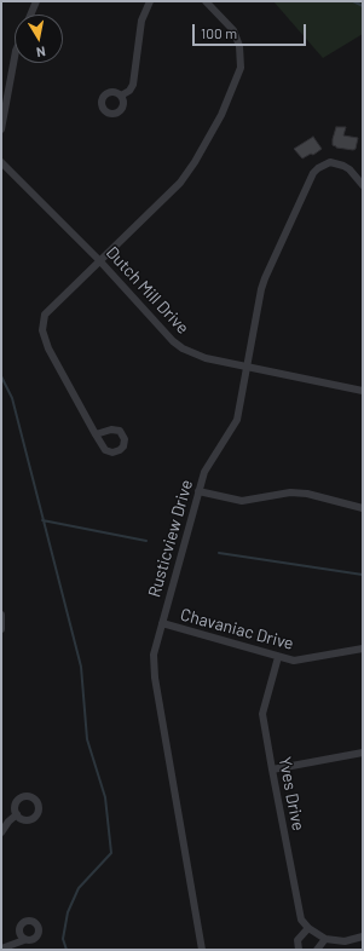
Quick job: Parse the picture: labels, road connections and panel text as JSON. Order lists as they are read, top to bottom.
{
  "streets": {
    "street": [
      "Dutch Mill Drive",
      "Rusticview Drive",
      "Chavaniac Drive",
      "Yves Drive"
    ]
  },
  "crossings": [
    ["Dutch Mill Drive", "Rusticview Drive"],
    ["Rusticview Drive", "Chavaniac Drive"],
    ["Chavaniac Drive", "Yves Drive"]
  ],
  "scale_bar": "100 m",
  "north": "bottom"
}
